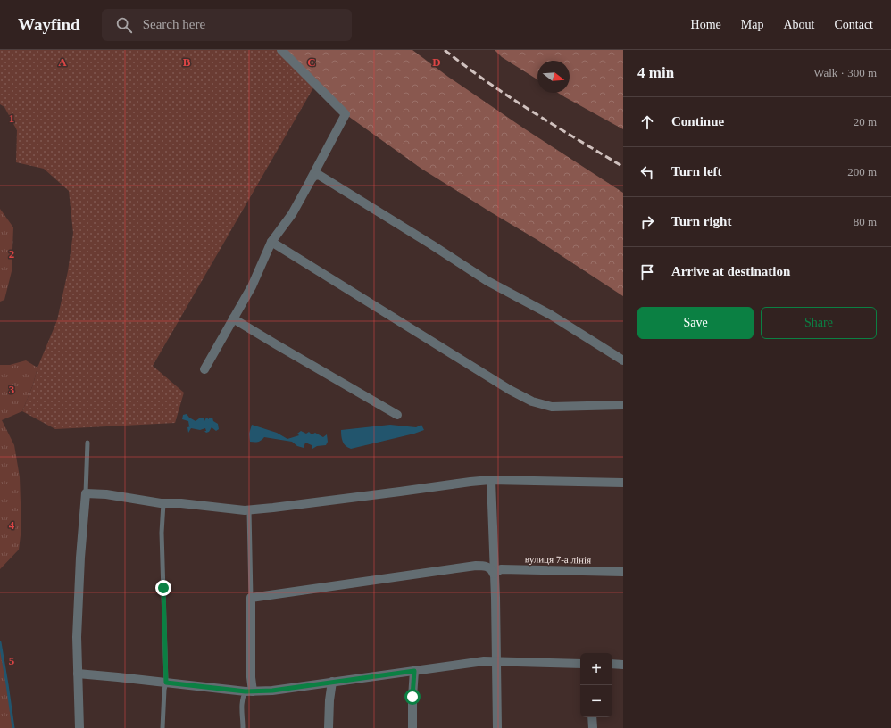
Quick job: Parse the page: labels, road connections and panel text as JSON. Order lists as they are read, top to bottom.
{
  "streets": {
    "street": ["вулиця 7-а лінія"]
  },
  "north": "right",
  "page": {
    "header": "Wayfind",
    "search": "Search here",
    "nav": [
      "Home",
      "Map",
      "About",
      "Contact"
    ],
    "heading": ["4 min", "Walk · 300 m"],
    "list": [
      ["Continue", "20 m"],
      ["Turn left", "200 m"],
      ["Turn right", "80 m"],
      "Arrive at destination"
    ],
    "buttons": ["Save", "Share"],
    "map_buttons": ["+", "−"]
  },
  "grid": {
    "columns": [
      "A",
      "B",
      "C",
      "D"
    ],
    "rows": [
      "1",
      "2",
      "3",
      "4",
      "5"
    ]
  }
}
